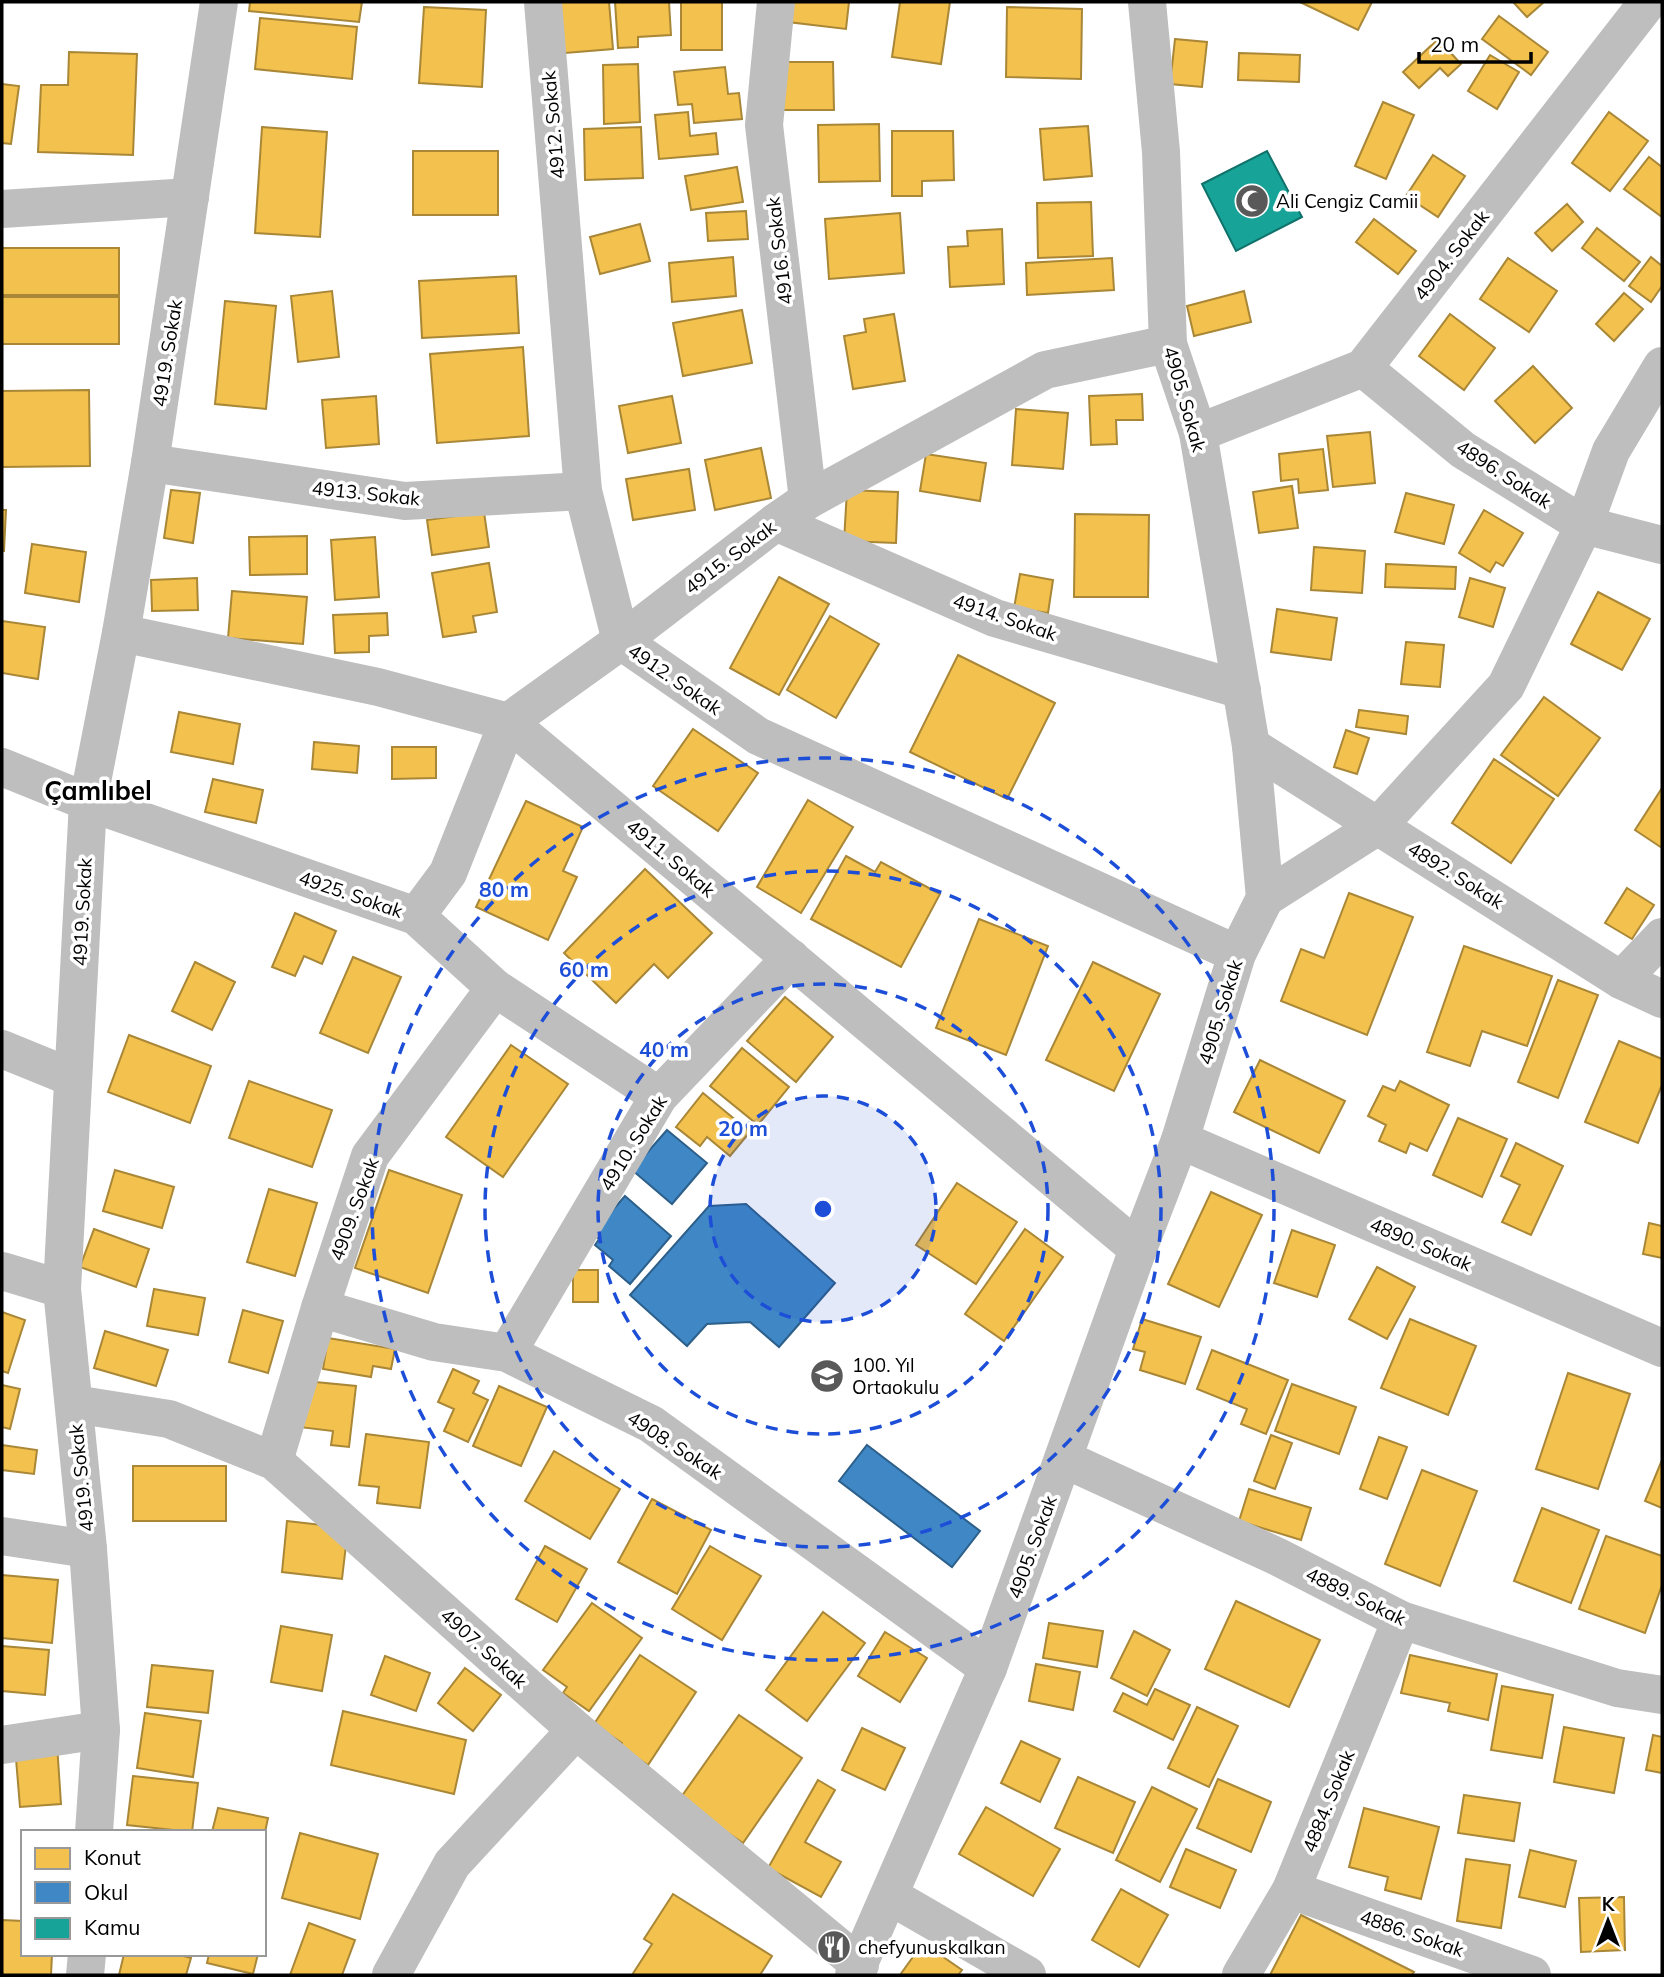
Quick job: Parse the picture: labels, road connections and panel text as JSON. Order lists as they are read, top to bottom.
{
  "streets": {
    "street": [
      "4912. Sokak",
      "4916. Sokak",
      "4904. Sokak",
      "4919. Sokak",
      "4905. Sokak",
      "4896. Sokak",
      "4913. Sokak",
      "4915. Sokak",
      "4914. Sokak",
      "4911. Sokak",
      "4892. Sokak",
      "4925. Sokak",
      "4910. Sokak",
      "4909. Sokak",
      "4890. Sokak",
      "4908. Sokak",
      "4889. Sokak",
      "4907. Sokak",
      "4884. Sokak",
      "4886. Sokak"
    ]
  },
  "crossings": [
    ["4912. Sokak", "4905. Sokak"],
    ["4912. Sokak", "4913. Sokak"],
    ["4912. Sokak", "4915. Sokak"],
    ["4916. Sokak", "4915. Sokak"],
    ["4904. Sokak", "4896. Sokak"],
    ["4919. Sokak", "4913. Sokak"],
    ["4919. Sokak", "4911. Sokak"],
    ["4919. Sokak", "4925. Sokak"],
    ["4919. Sokak", "4907. Sokak"],
    ["4905. Sokak", "4915. Sokak"],
    ["4905. Sokak", "4914. Sokak"],
    ["4905. Sokak", "4911. Sokak"],
    ["4905. Sokak", "4892. Sokak"],
    ["4905. Sokak", "4890. Sokak"],
    ["4905. Sokak", "4908. Sokak"],
    ["4905. Sokak", "4889. Sokak"],
    ["4905. Sokak", "4907. Sokak"],
    ["4915. Sokak", "4914. Sokak"],
    ["4915. Sokak", "4911. Sokak"],
    ["4911. Sokak", "4910. Sokak"],
    ["4925. Sokak", "4910. Sokak"],
    ["4925. Sokak", "4909. Sokak"],
    ["4910. Sokak", "4908. Sokak"],
    ["4909. Sokak", "4908. Sokak"],
    ["4909. Sokak", "4907. Sokak"],
    ["4889. Sokak", "4884. Sokak"],
    ["4884. Sokak", "4886. Sokak"]
  ],
  "districts": ["Çamlıbel"],
  "places": {
    "mosque": ["Ali Cengiz Camii"],
    "school or university": ["100. Yıl Ortaokulu"],
    "restaurant": ["chefyunuskalkan"]
  },
  "legend": ["Konut", "Okul", "Kamu"],
  "scale_bar": "20 m",
  "north": "top",
  "rings": [
    "80 m",
    "60 m",
    "40 m",
    "20 m"
  ]
}
